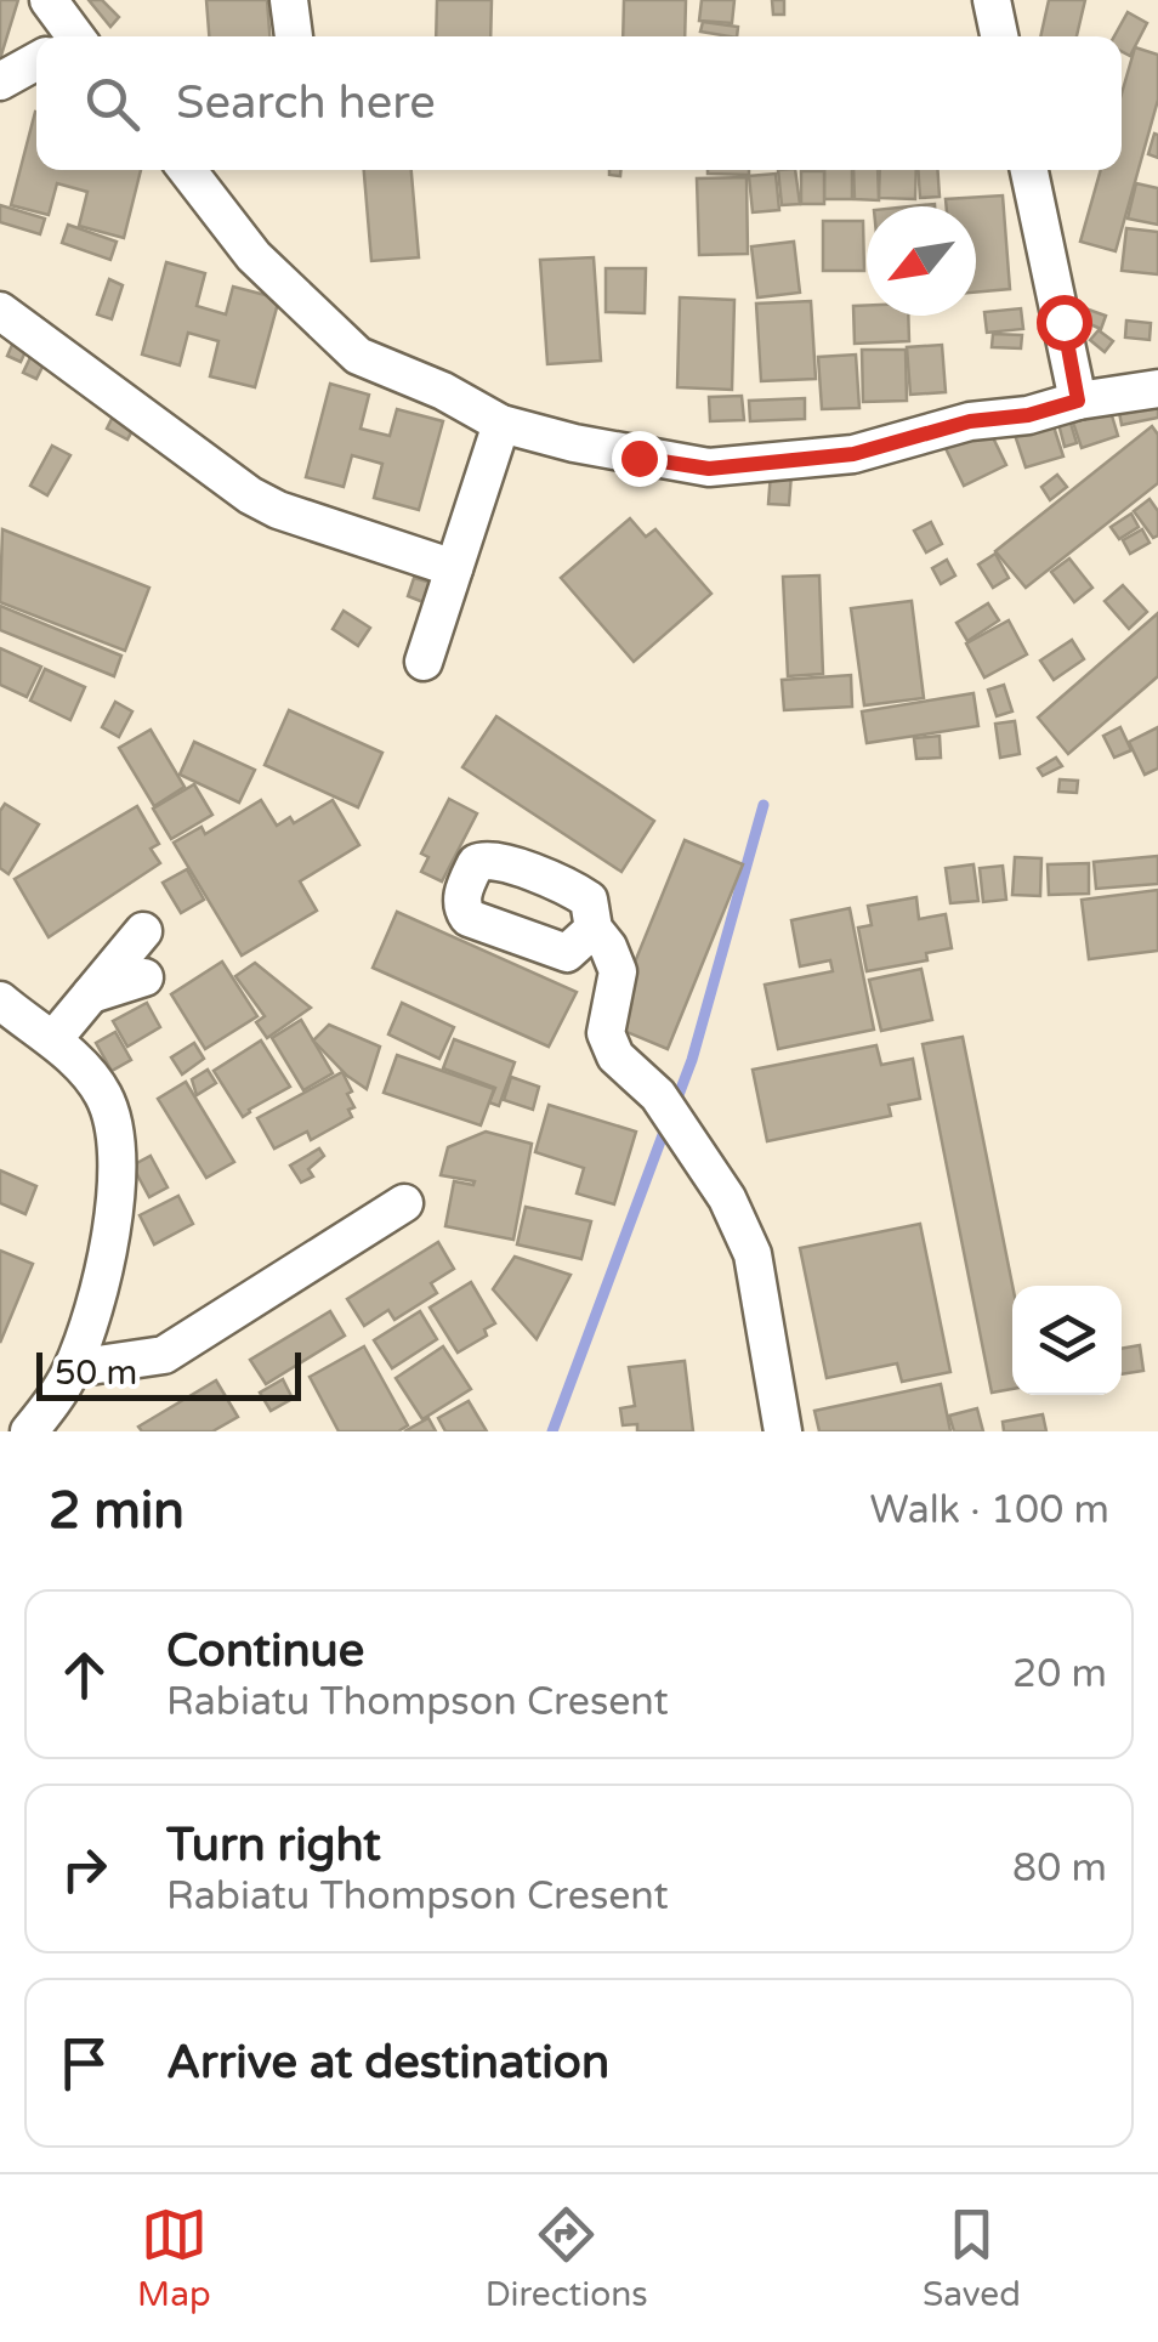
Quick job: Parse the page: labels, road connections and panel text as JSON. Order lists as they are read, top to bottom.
{
  "scale_bar": "50 m",
  "north": "bottom left",
  "page": {
    "search": "Search here",
    "scale": "50 m",
    "heading": ["2 min", "Walk · 100 m"],
    "list": [
      ["Continue", "Rabiatu Thompson Cresent", "20 m"],
      ["Turn right", "Rabiatu Thompson Cresent", "80 m"],
      "Arrive at destination"
    ],
    "nav": ["Map", "Directions", "Saved"]
  }
}
